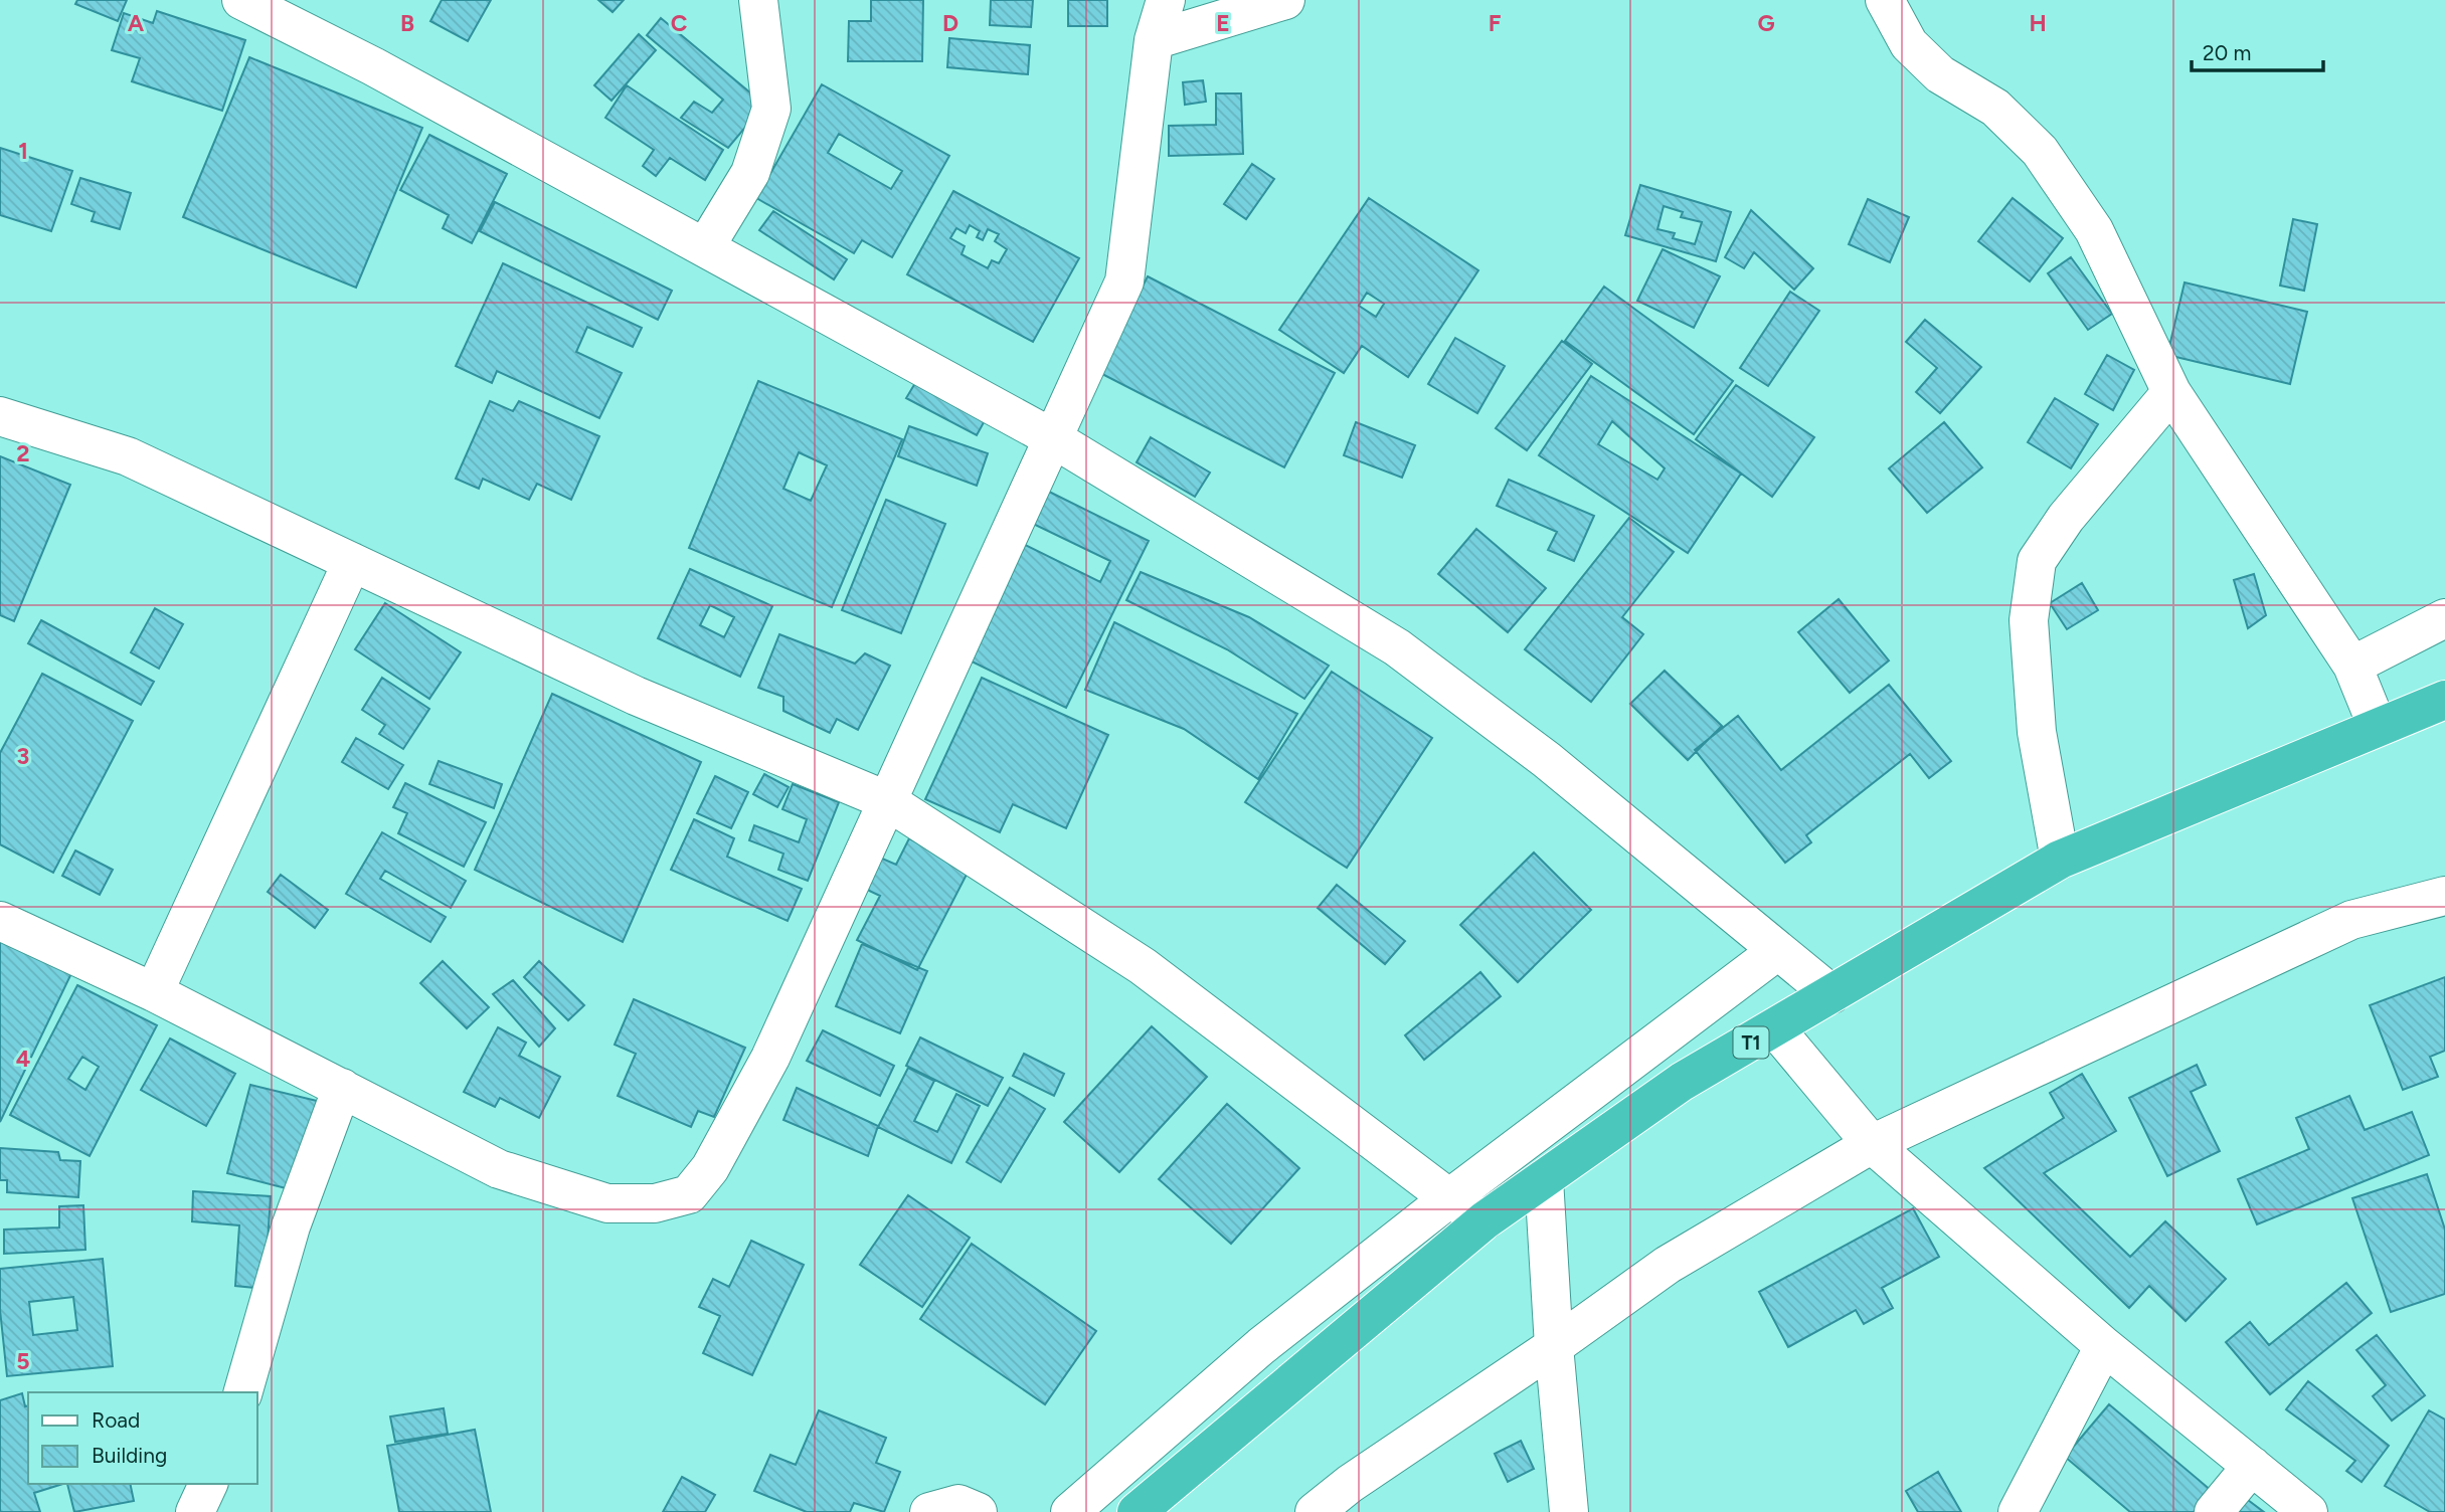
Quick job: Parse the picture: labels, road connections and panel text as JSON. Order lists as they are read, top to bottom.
{
  "streets": {
    "highway": ["T1"]
  },
  "legend": ["Road", "Building"],
  "scale_bar": "20 m",
  "grid": {
    "columns": [
      "A",
      "B",
      "C",
      "D",
      "E",
      "F",
      "G",
      "H"
    ],
    "rows": [
      "1",
      "2",
      "3",
      "4",
      "5"
    ]
  }
}
